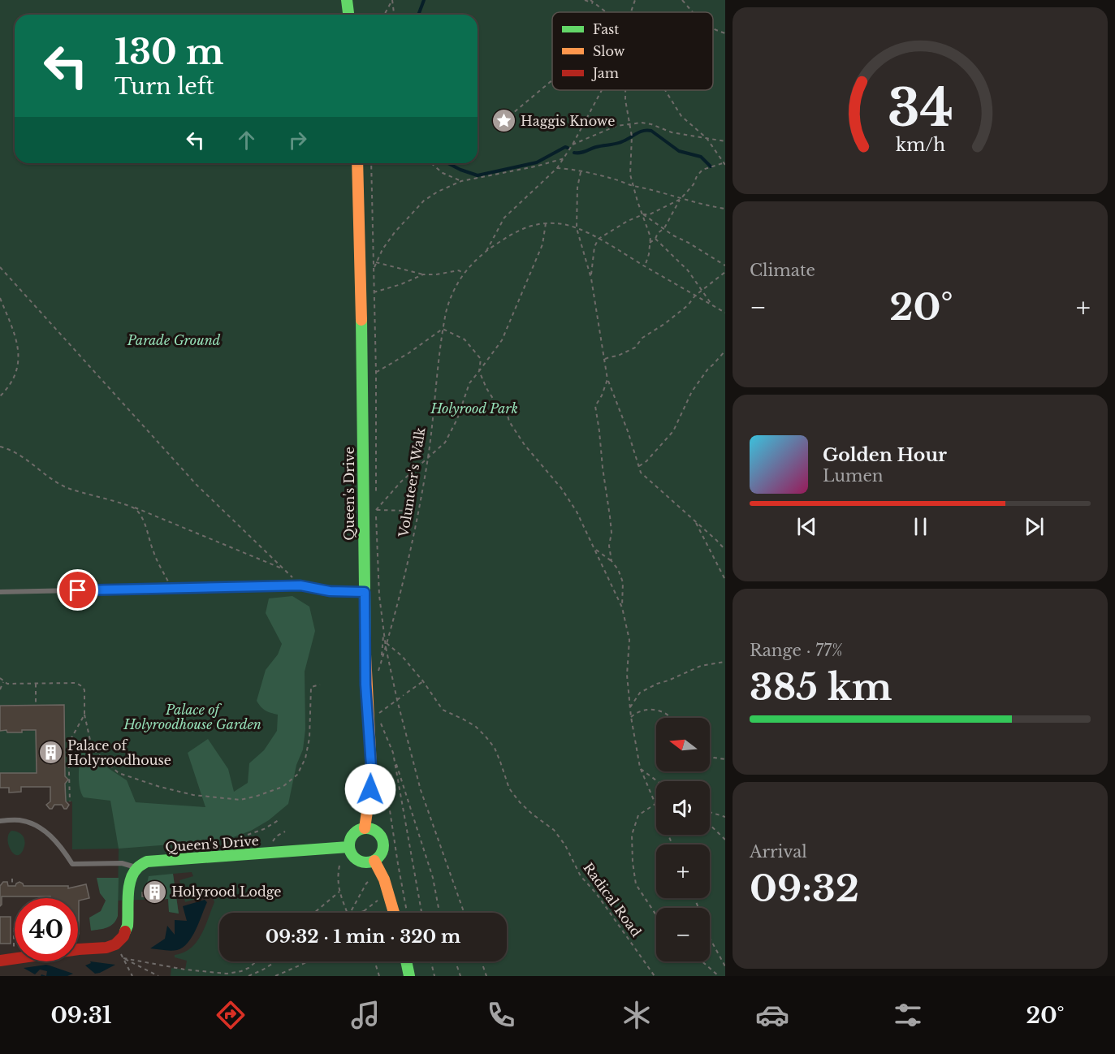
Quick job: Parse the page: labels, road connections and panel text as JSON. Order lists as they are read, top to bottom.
{
  "streets": {
    "street": ["Queen's Drive"],
    "path": ["Volunteer's Walk", "Radical Road"]
  },
  "crossings": [
    ["Volunteer's Walk", "Radical Road"]
  ],
  "parks": ["Parade Ground", "Holyrood Park", "Palace of Holyroodhouse Garden"],
  "places": {
    "place": ["Haggis Knowe"],
    "building": ["Palace of Holyroodhouse", "Holyrood Lodge"]
  },
  "legend": ["Fast", "Slow", "Jam"],
  "north": "left",
  "page": {
    "turn": ["130 m", "Turn left"],
    "tile": [
      "Climate",
      ["Range · 77%", "385 km"],
      ["Arrival", "09:32"]
    ],
    "heat": ["−", "20°", "+"],
    "song": ["Golden Hour", "Lumen"],
    "map_buttons": ["+", "−"],
    "limit": "40",
    "trip": "09:32 · 1 min · 320 m",
    "tabs": ["09:31", "20°"],
    "gauge": ["34", "km/h"]
  }
}
